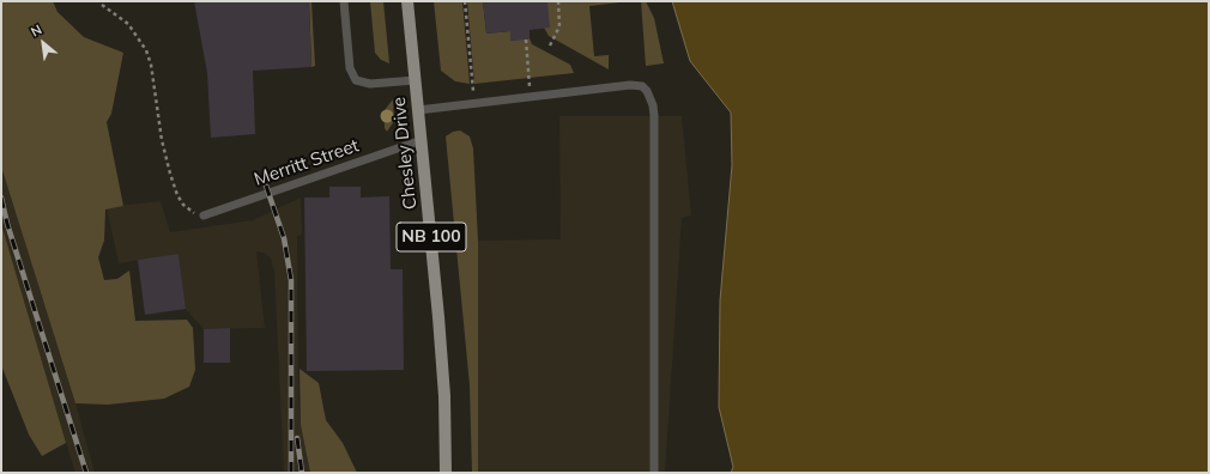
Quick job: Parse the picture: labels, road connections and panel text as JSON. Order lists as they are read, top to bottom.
{
  "streets": {
    "main road": ["Chesley Drive", "NB 100"],
    "lane": ["Merritt Street"]
  },
  "crossings": [
    ["Chesley Drive", "Merritt Street"]
  ],
  "north": "top left"
}
